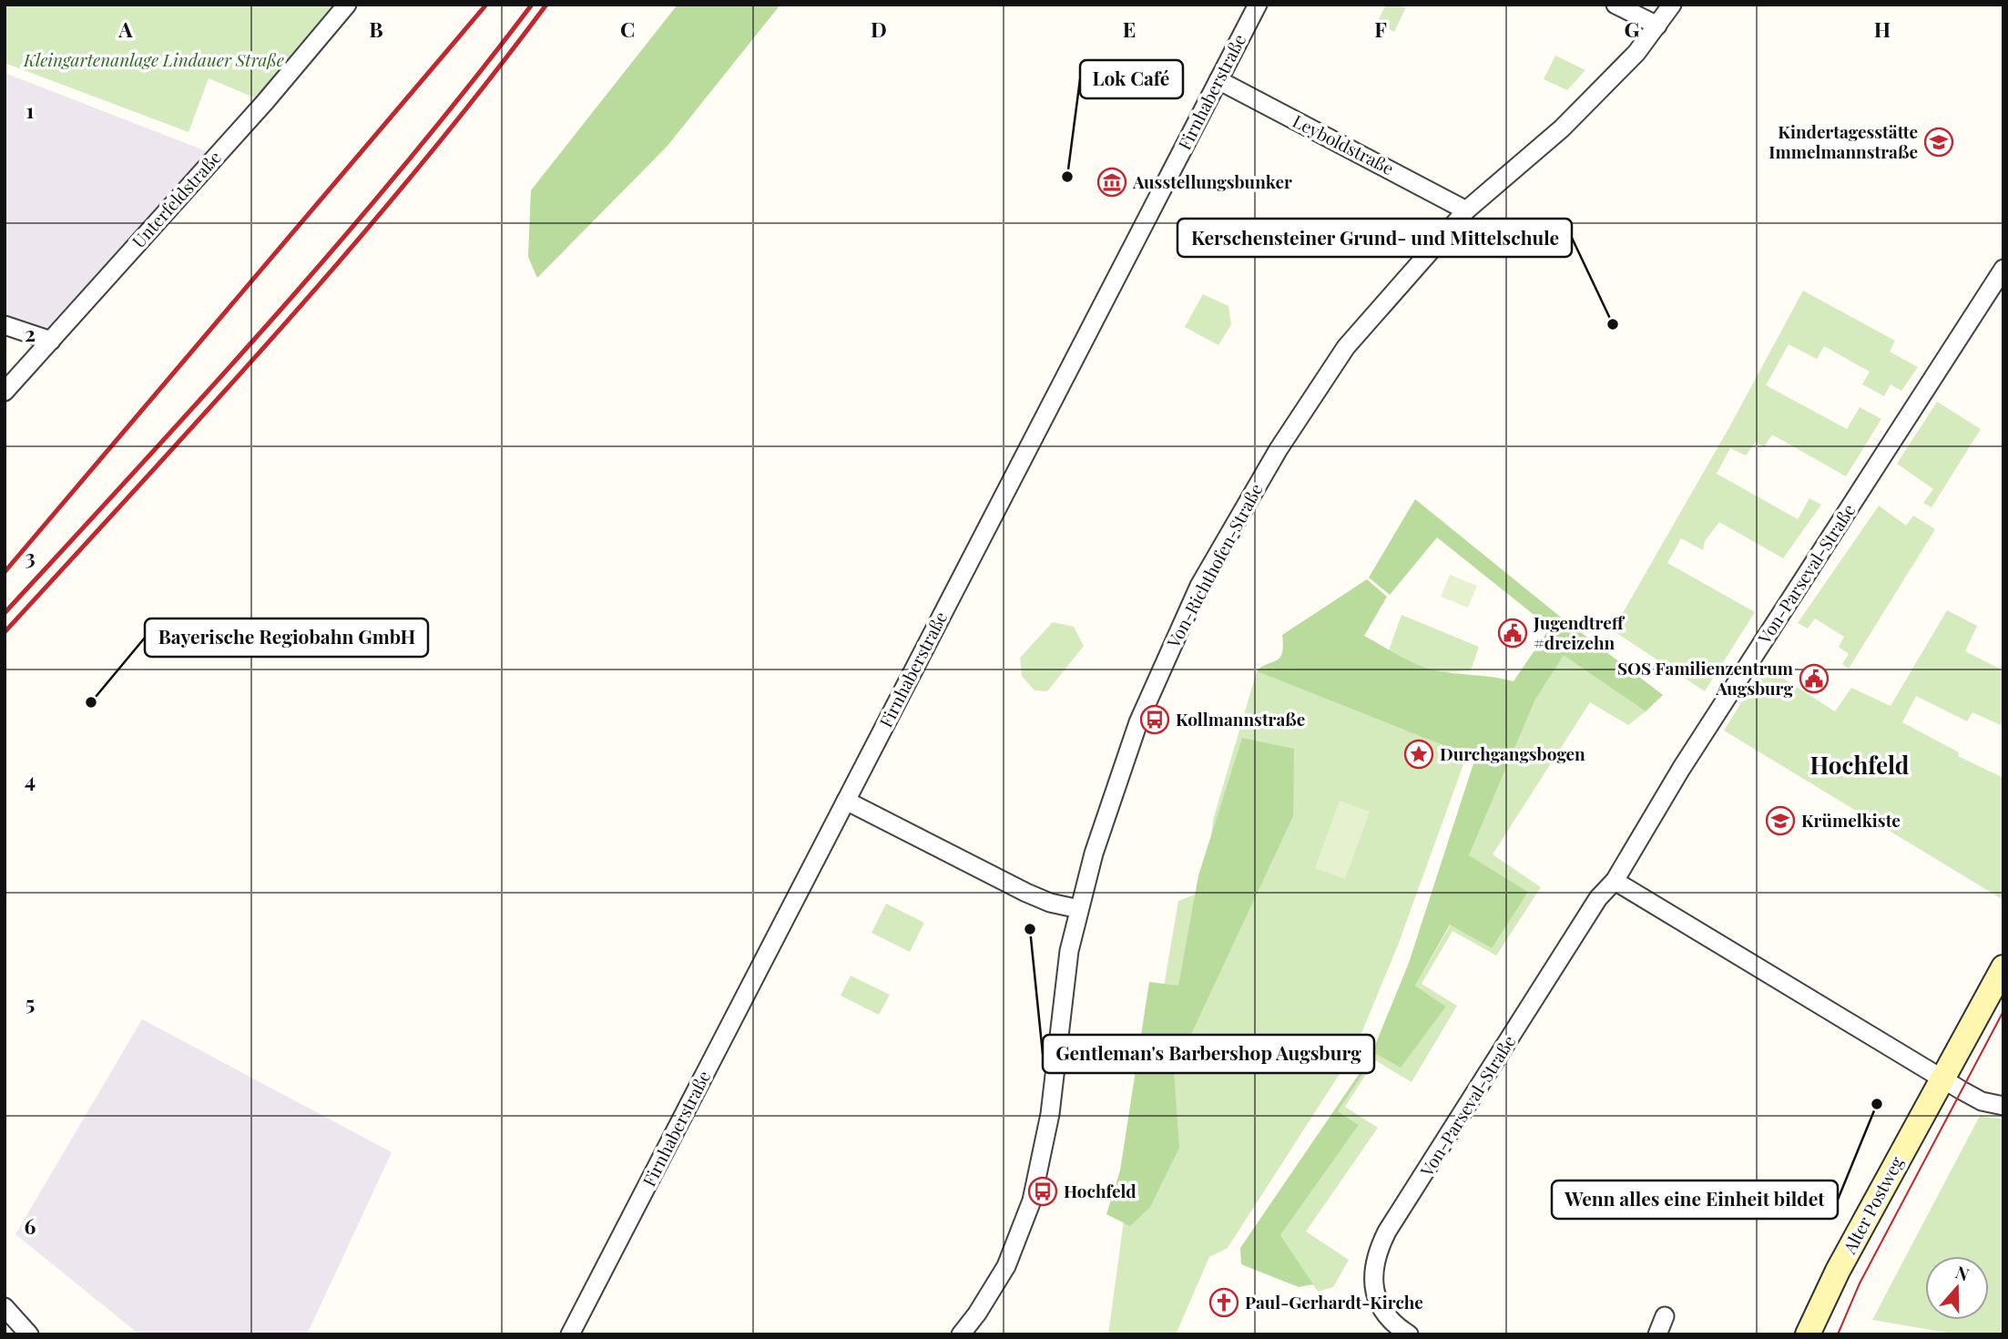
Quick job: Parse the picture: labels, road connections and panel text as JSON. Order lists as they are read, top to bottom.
{
  "streets": {
    "street": [
      "Firnhaberstraße",
      "Leyboldstraße",
      "Unterfeldstraße",
      "Von-Richthofen-Straße",
      "Von-Parseval-Straße",
      "Alter Postweg"
    ]
  },
  "crossings": [
    ["Firnhaberstraße", "Leyboldstraße"],
    ["Leyboldstraße", "Von-Richthofen-Straße"]
  ],
  "districts": ["Hochfeld"],
  "parks": ["Kleingartenanlage Lindauer Straße"],
  "places": {
    "school or university": ["Kindertagesstätte Immelmannstraße", "Krümelkiste"],
    "other": [
      "Lok Café",
      "Kerschensteiner Grund- und Mittelschule",
      "Bayerische Regiobahn GmbH",
      "Gentleman's Barbershop Augsburg",
      "Wenn alles eine Einheit bildet"
    ],
    "museum": ["Ausstellungsbunker"],
    "public building": ["Jugendtreff #dreizehn", "SOS Familienzentrum Augsburg"],
    "bus stop": ["Kollmannstraße", "Hochfeld"],
    "place": ["Durchgangsbogen"],
    "church": ["Paul-Gerhardt-Kirche"]
  },
  "north": "top",
  "grid": {
    "columns": [
      "A",
      "B",
      "C",
      "D",
      "E",
      "F",
      "G",
      "H"
    ],
    "rows": [
      "1",
      "2",
      "3",
      "4",
      "5",
      "6"
    ]
  }
}
